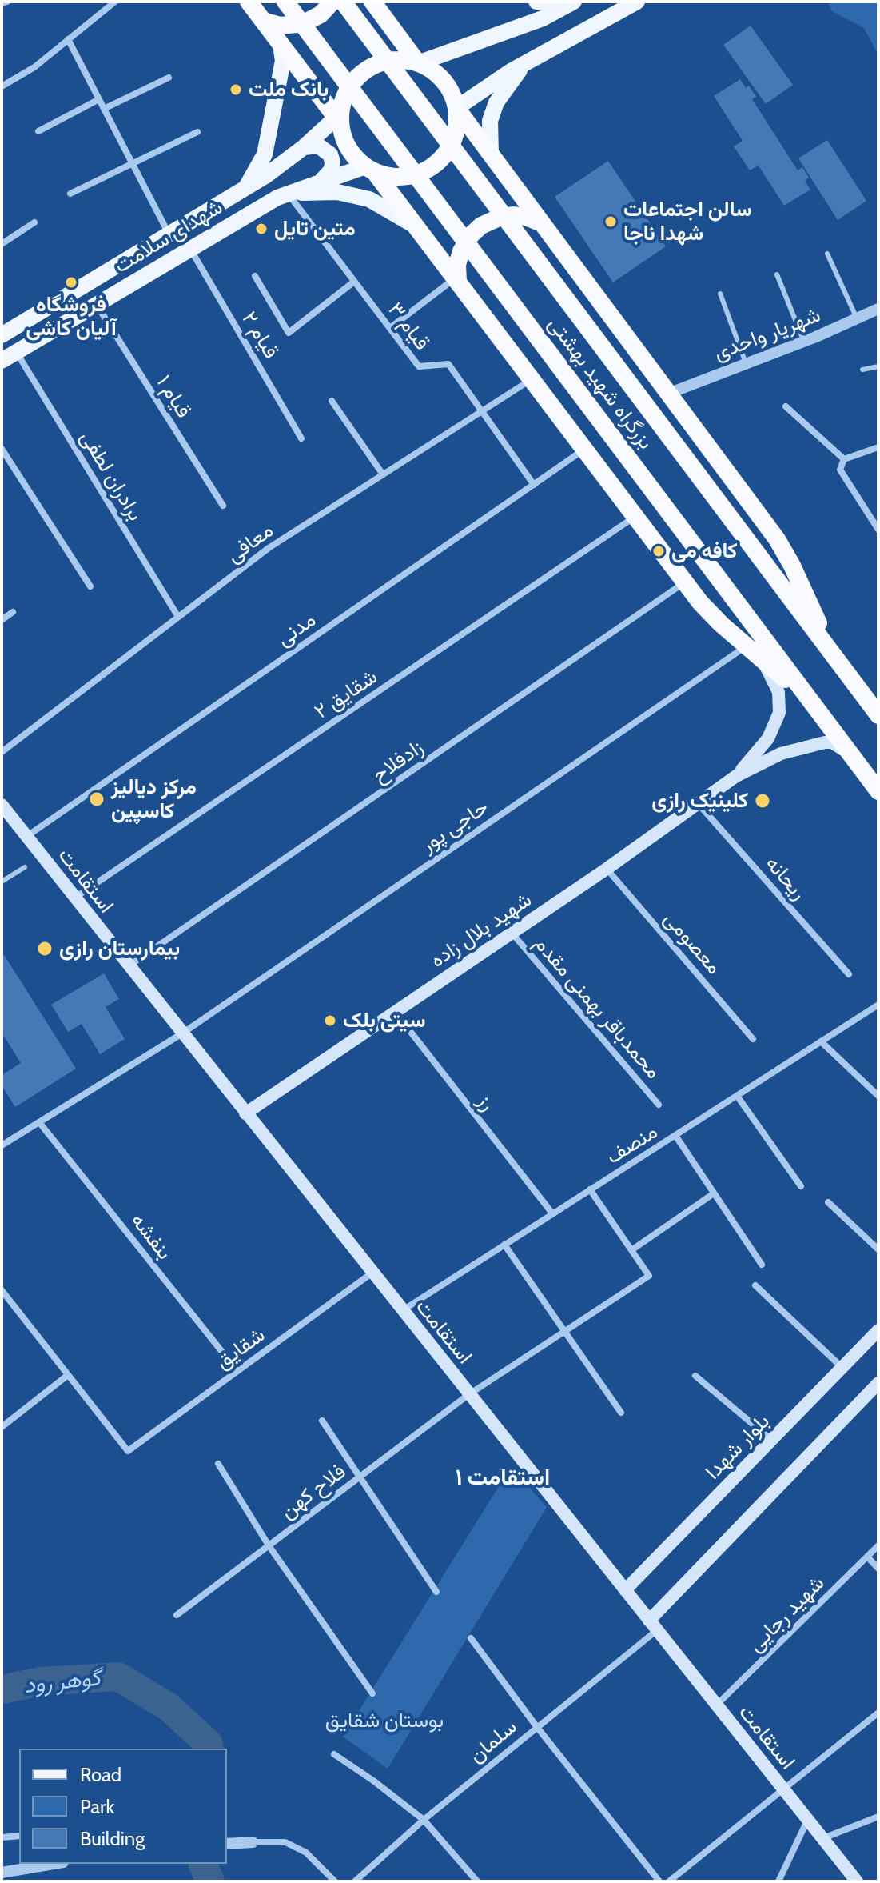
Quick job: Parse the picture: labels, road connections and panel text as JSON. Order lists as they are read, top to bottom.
{
  "streets": {
    "highway": ["بزرگراه شهید بهشتی"],
    "main road": [
      "شهدای سلامت",
      "استقامت",
      "شهید بلال زاده",
      "بلوار شهدا"
    ],
    "street": [
      "قیام ۳",
      "شهریار واحدی",
      "قیام ۲",
      "قیام ۱",
      "برادران لطفی",
      "معافی",
      "مدنی",
      "شقایق ۲",
      "زادفلاح",
      "حاجی پور",
      "ریحانه",
      "معصومی",
      "محمدباقر بهمنی مقدم",
      "رز",
      "منصف",
      "بنفشه",
      "شقایق",
      "فلاح کهن",
      "شهید رجایی",
      "سلمان"
    ]
  },
  "crossings": [
    ["شهدای سلامت", "قیام ۳"],
    ["شهدای سلامت", "قیام ۲"],
    ["شهدای سلامت", "قیام ۱"],
    ["شهدای سلامت", "برادران لطفی"],
    ["قیام ۳", "معافی"],
    ["قیام ۳", "مدنی"],
    ["بزرگراه شهید بهشتی", "شهید بلال زاده"],
    ["برادران لطفی", "معافی"],
    ["مدنی", "استقامت"],
    ["شقایق ۲", "استقامت"],
    ["زادفلاح", "استقامت"],
    ["حاجی پور", "استقامت"],
    ["حاجی پور", "شهید بلال زاده"],
    ["ریحانه", "شهید بلال زاده"],
    ["استقامت", "شهید بلال زاده"],
    ["استقامت", "منصف"],
    ["استقامت", "شقایق"],
    ["استقامت", "بلوار شهدا"],
    ["استقامت", "فلاح کهن"],
    ["استقامت", "شهید رجایی"],
    ["استقامت", "سلمان"],
    ["شهید بلال زاده", "معصومی"],
    ["شهید بلال زاده", "محمدباقر بهمنی مقدم"],
    ["شهید بلال زاده", "رز"],
    ["رز", "منصف"],
    ["بنفشه", "شقایق"]
  ],
  "districts": ["استقامت ۱"],
  "water": ["گوهر رود"],
  "parks": ["بوستان شقایق"],
  "places": [
    "بانک ملت",
    "سالن اجتماعات شهدا ناجا",
    "متین تایل",
    "فروشگاه آلیان کاشی",
    "کافه می",
    "مرکز دیالیز کاسپین",
    "کلینیک رازی",
    "بیمارستان رازی",
    "سیتی بلک"
  ],
  "legend": ["Road", "Park", "Building"]
}
